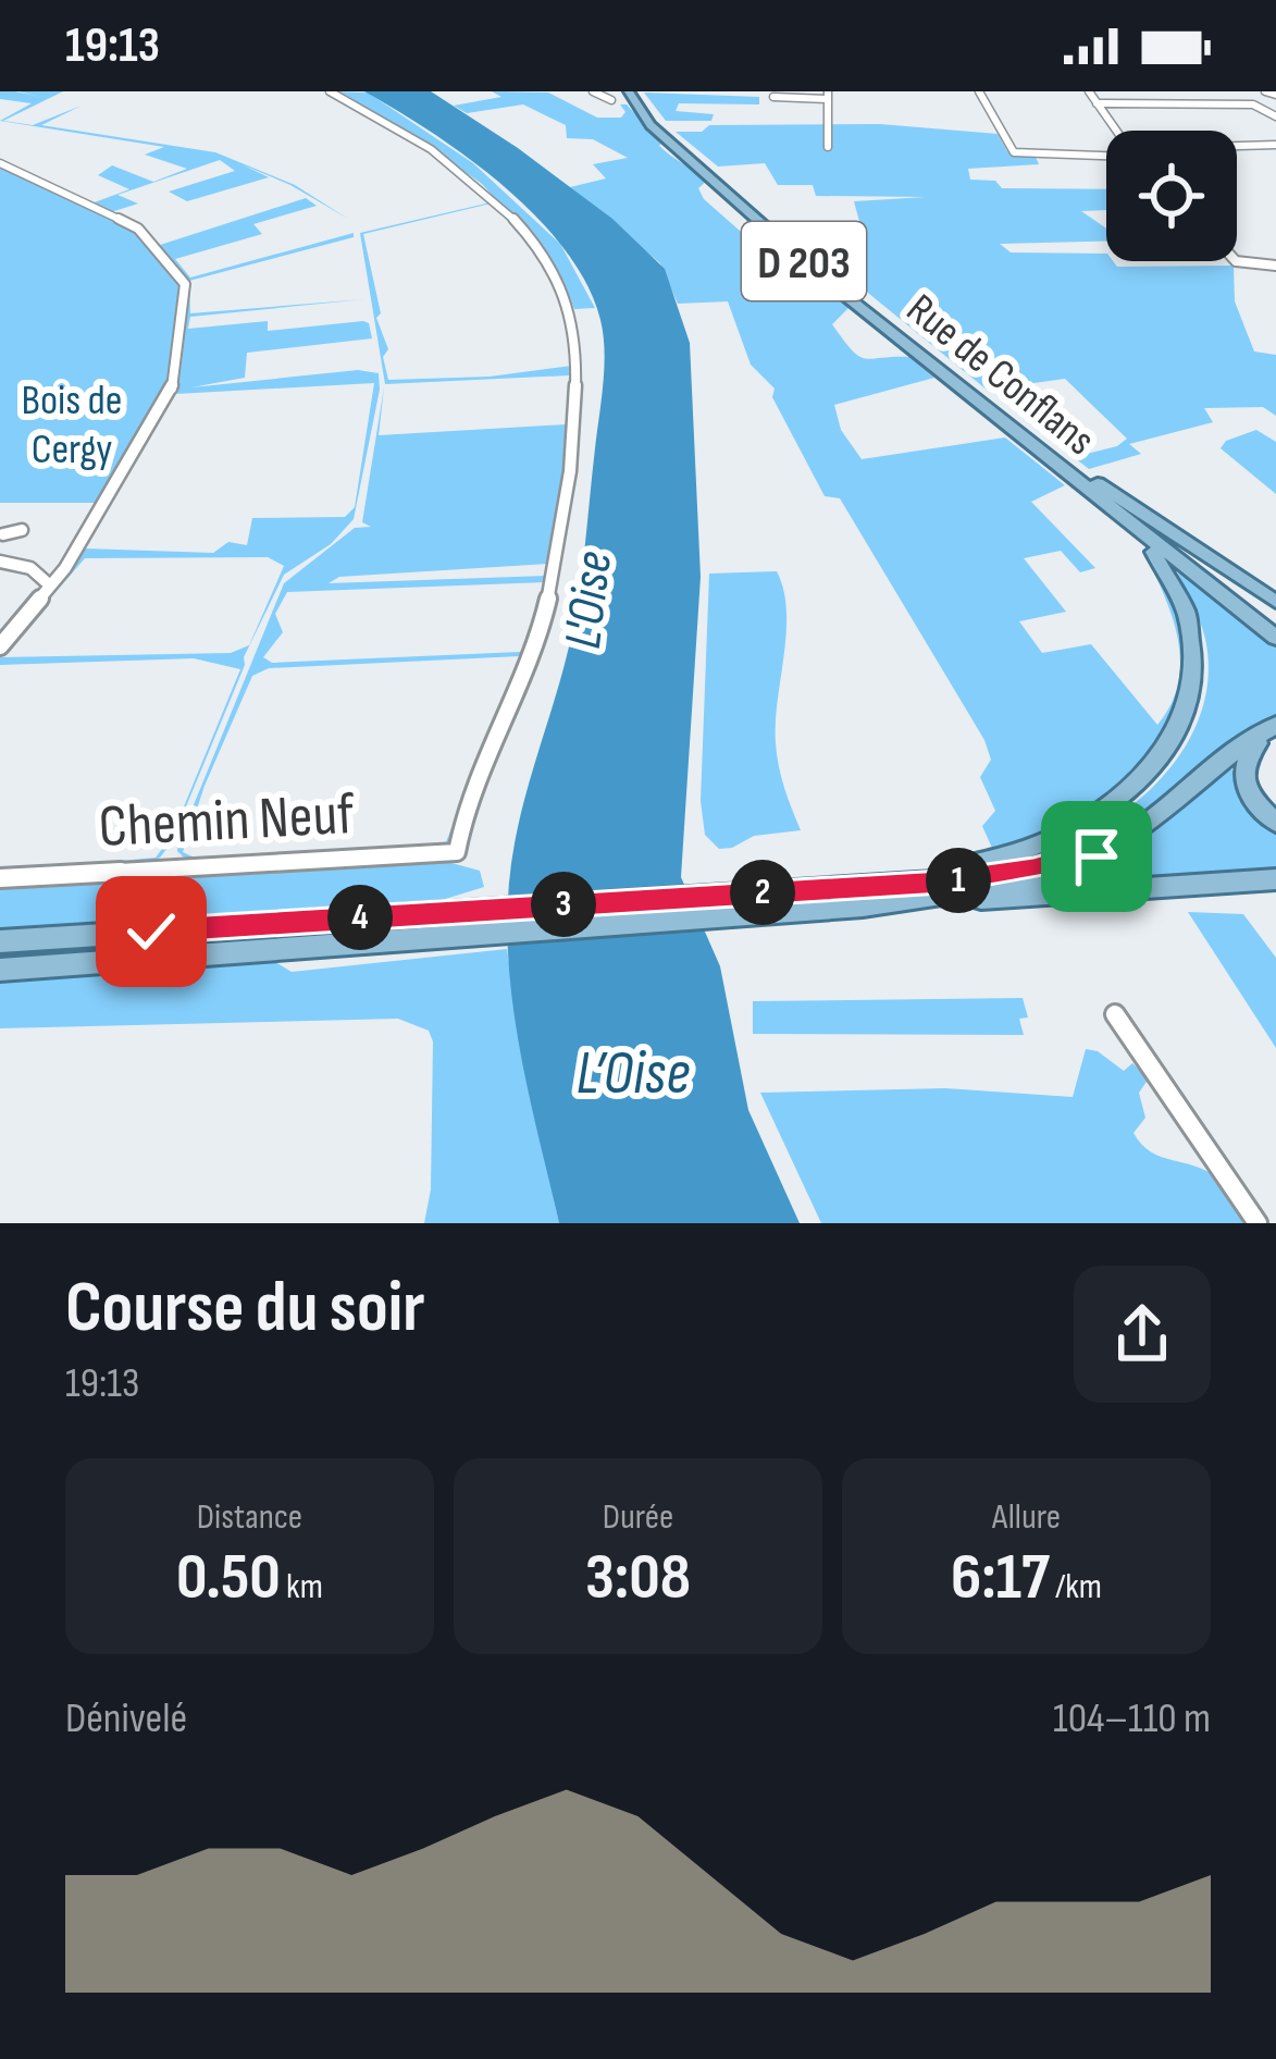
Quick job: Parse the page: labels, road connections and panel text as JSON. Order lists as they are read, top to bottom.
{
  "streets": {
    "main road": ["D 203", "Rue de Conflans"],
    "street": ["Chemin Neuf"]
  },
  "crossings": [
    ["D 203", "Rue de Conflans"]
  ],
  "water": ["L'Oise", "L’Oise"],
  "parks": ["Bois de Cergy"],
  "page": {
    "status": "19:13",
    "pins": [
      "1",
      "2",
      "3",
      "4"
    ],
    "heading": ["Course du soir", "19:13"],
    "stats": [
      ["Distance", "0.50 km"],
      ["Durée", "3:08"],
      ["Allure", "6:17 /km"]
    ],
    "chart": ["Dénivelé", "104–110 m"]
  }
}
